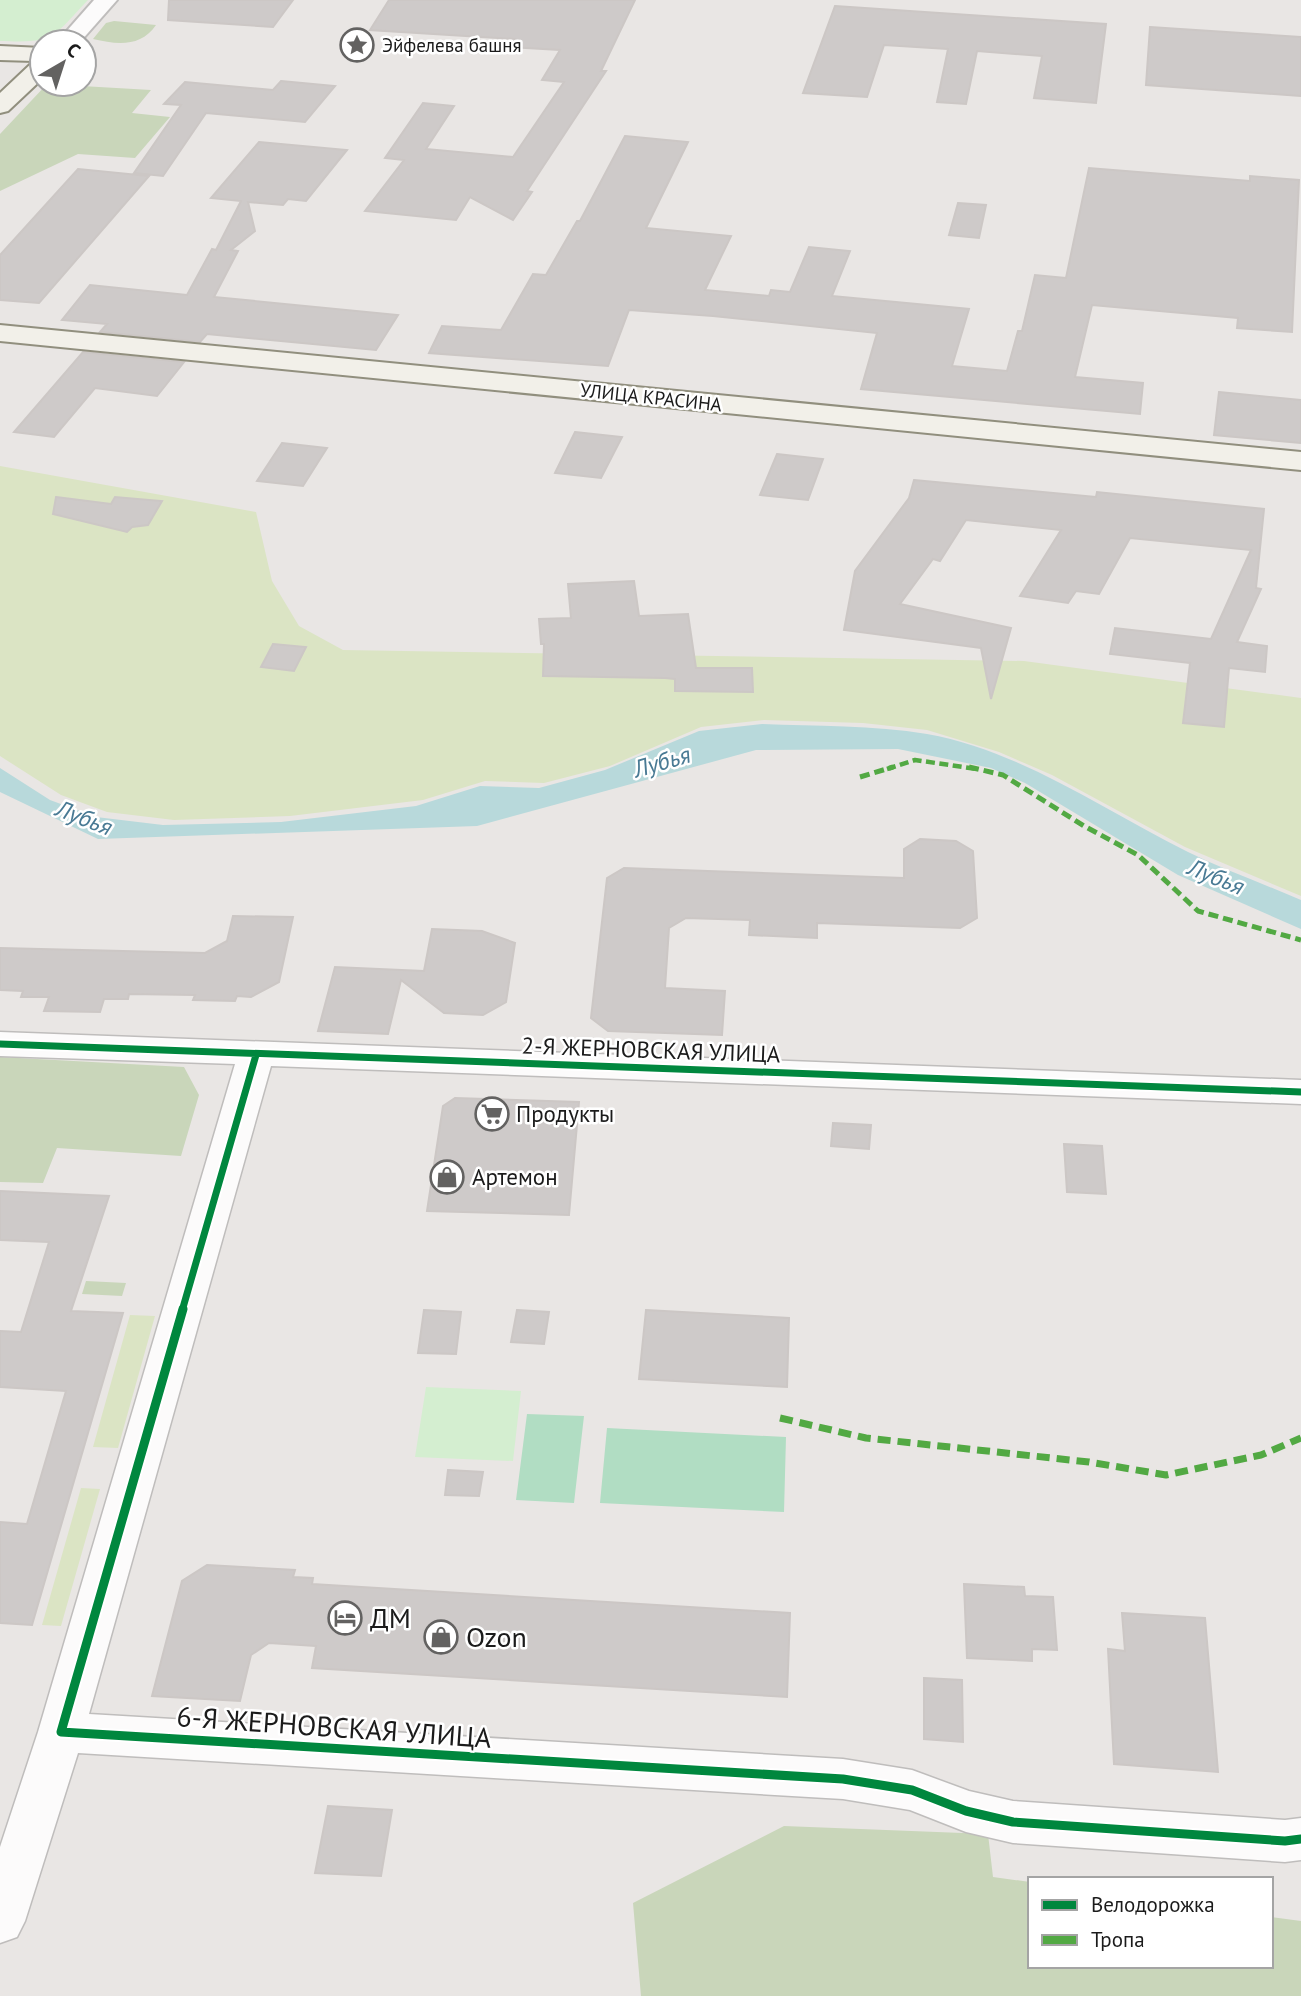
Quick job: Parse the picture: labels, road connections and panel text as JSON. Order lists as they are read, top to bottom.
{
  "streets": {
    "main road": ["УЛИЦА КРАСИНА"],
    "street": ["2-Я ЖЕРНОВСКАЯ УЛИЦА", "6-Я ЖЕРНОВСКАЯ УЛИЦА"]
  },
  "water": ["Лубья"],
  "places": {
    "place": ["Эйфелева башня"],
    "supermarket": ["Продукты"],
    "shop": ["Артемон", "Ozon"],
    "hotel": ["ДМ"]
  },
  "legend": ["Велодорожка", "Тропа"],
  "north": "top right"
}
